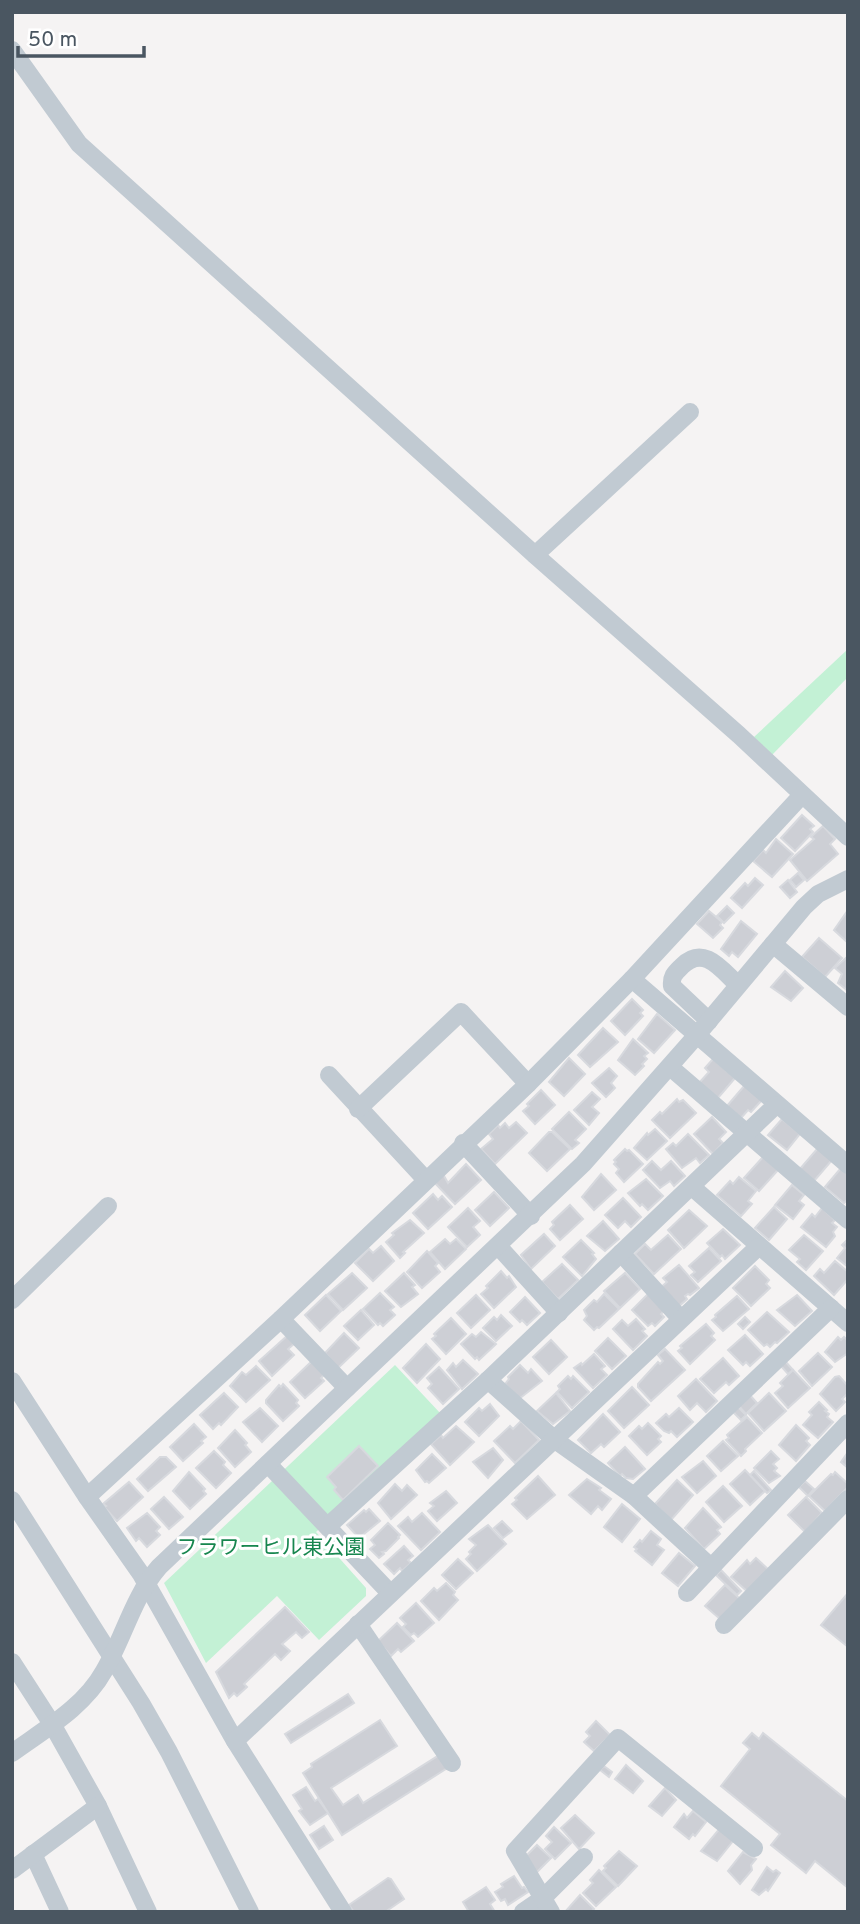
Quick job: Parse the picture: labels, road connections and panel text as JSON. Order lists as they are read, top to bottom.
{
  "parks": ["フラワーヒル東公園"],
  "scale_bar": "50 m"
}
